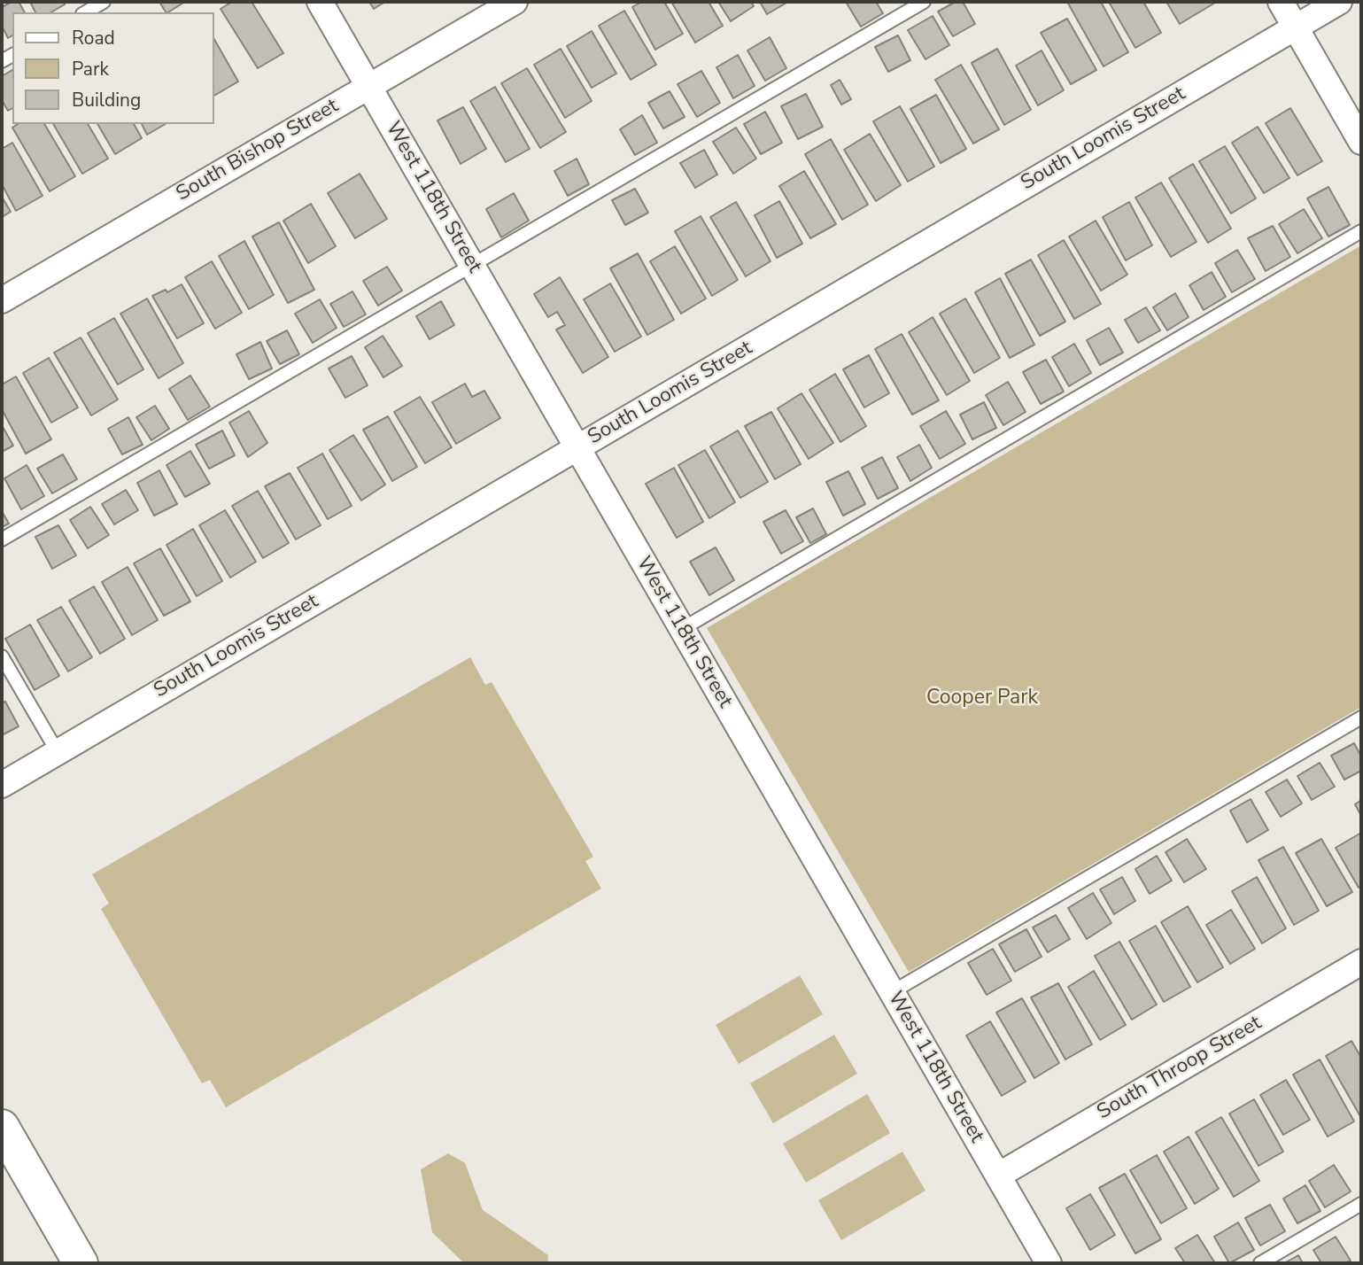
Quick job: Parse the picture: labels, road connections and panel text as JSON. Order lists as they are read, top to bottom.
{
  "streets": {
    "street": [
      "South Loomis Street",
      "South Bishop Street",
      "West 118th Street",
      "South Throop Street"
    ]
  },
  "crossings": [
    ["South Loomis Street", "West 118th Street"],
    ["South Bishop Street", "West 118th Street"],
    ["West 118th Street", "South Throop Street"]
  ],
  "parks": ["Cooper Park"],
  "legend": ["Road", "Park", "Building"]
}
